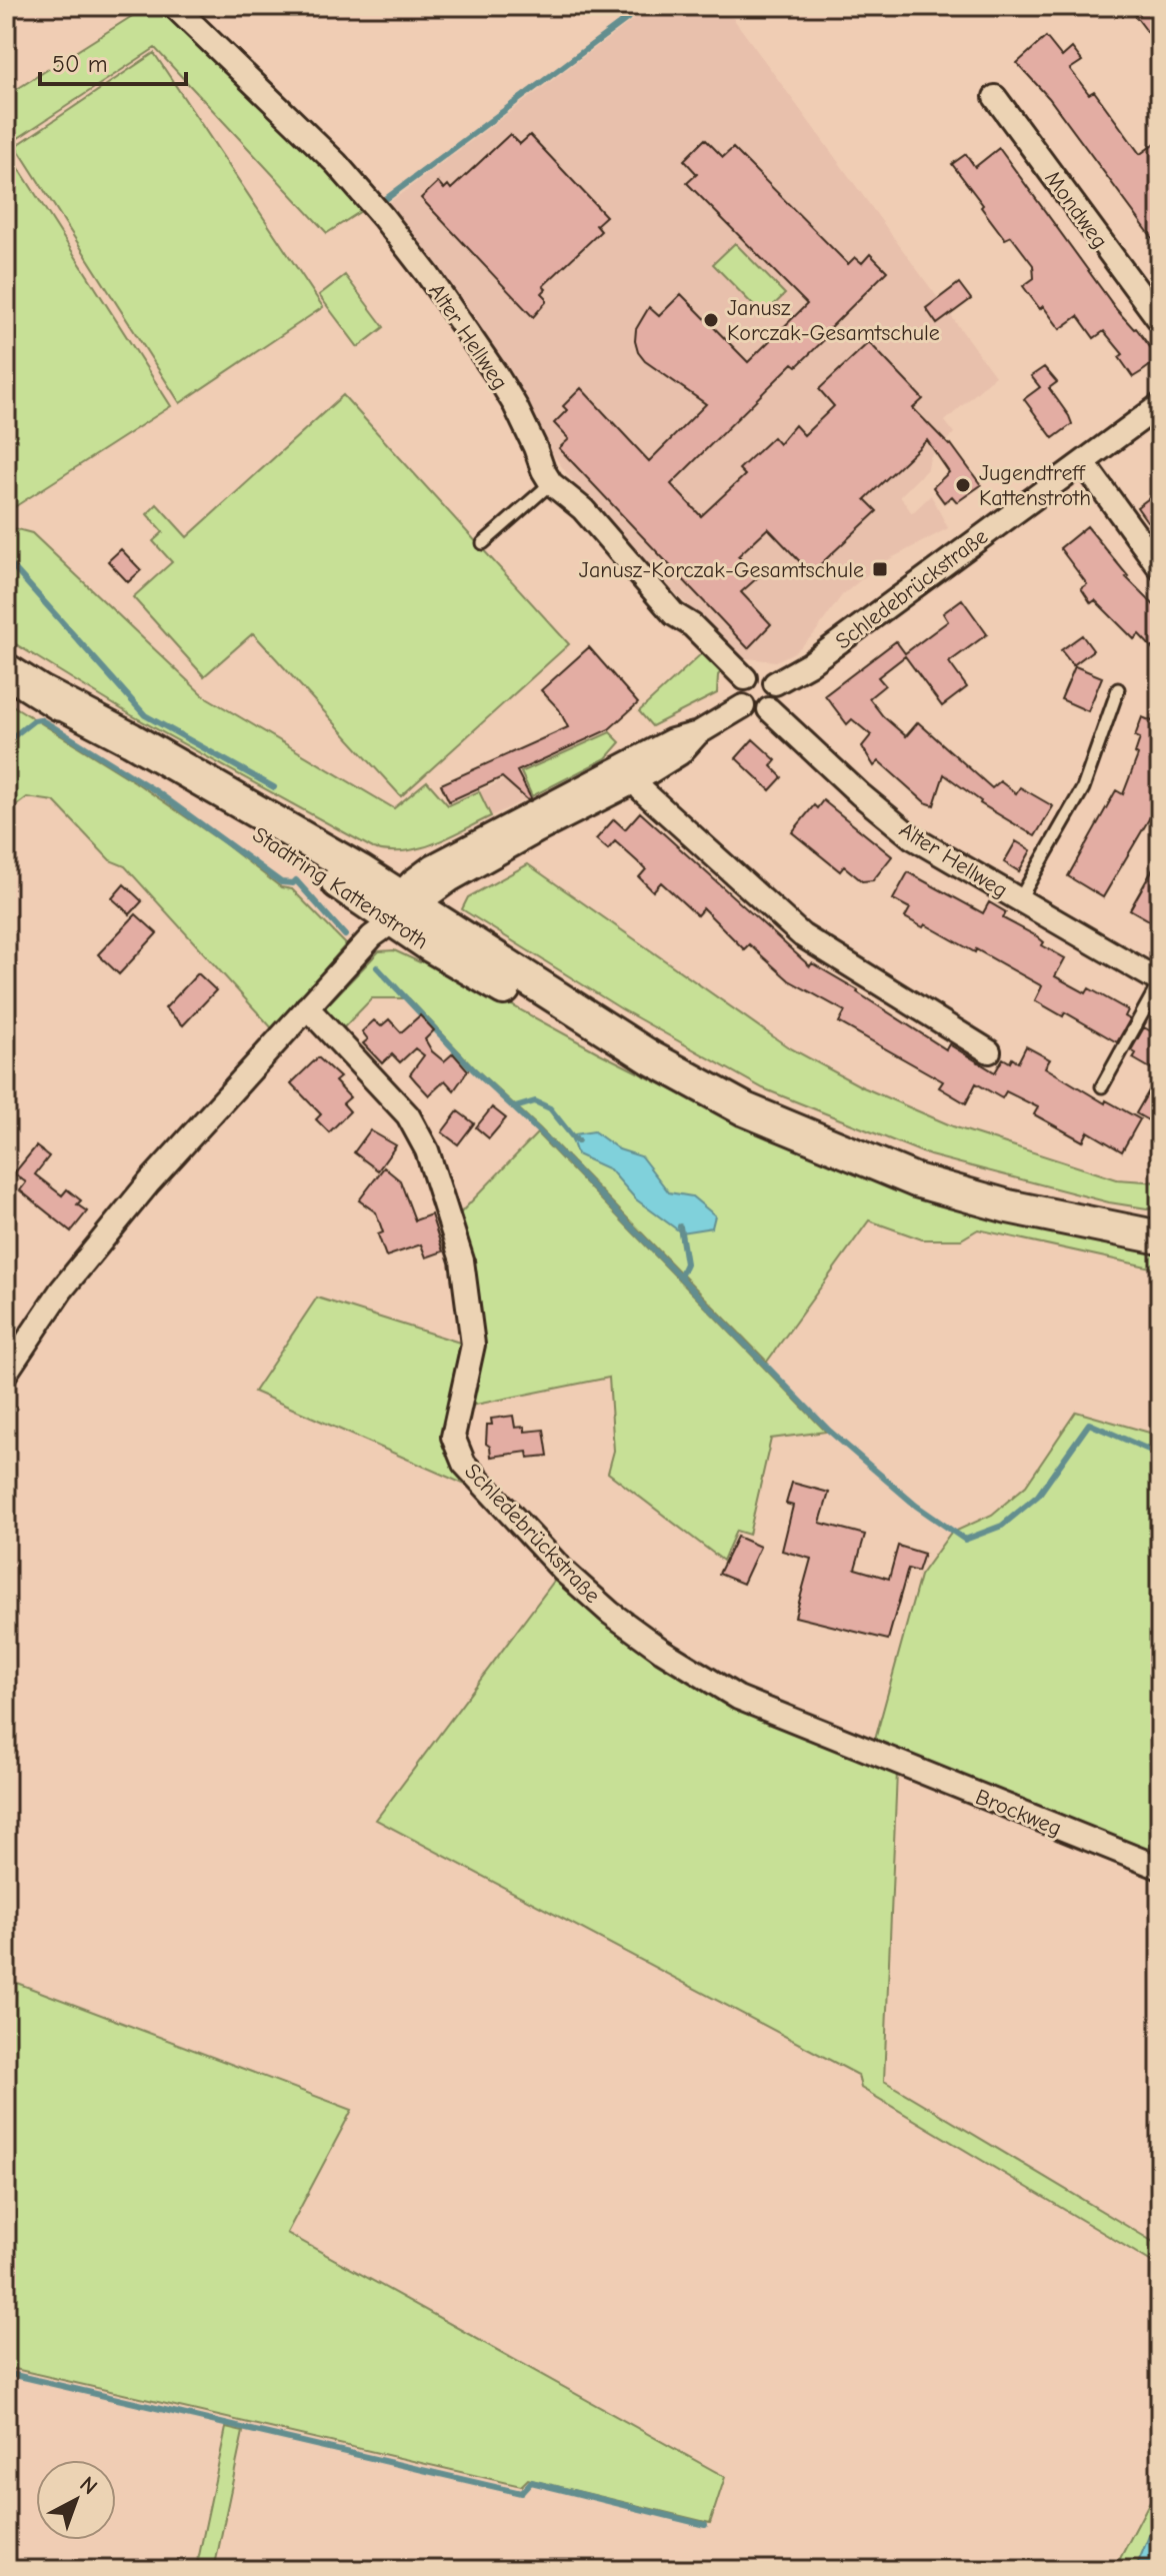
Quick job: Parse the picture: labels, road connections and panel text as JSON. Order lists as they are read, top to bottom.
{
  "streets": {
    "main road": ["Stadtring Kattenstroth"],
    "street": [
      "Mondweg",
      "Alter Hellweg",
      "Schledebrückstraße",
      "Brockweg"
    ]
  },
  "crossings": [
    ["Alter Hellweg", "Schledebrückstraße"],
    ["Schledebrückstraße", "Brockweg"]
  ],
  "places": {
    "other": ["Janusz Korczak-Gesamtschule", "Jugendtreff Kattenstroth"],
    "transit": ["Janusz-Korczak-Gesamtschule"]
  },
  "scale_bar": "50 m",
  "north": "top right"
}
